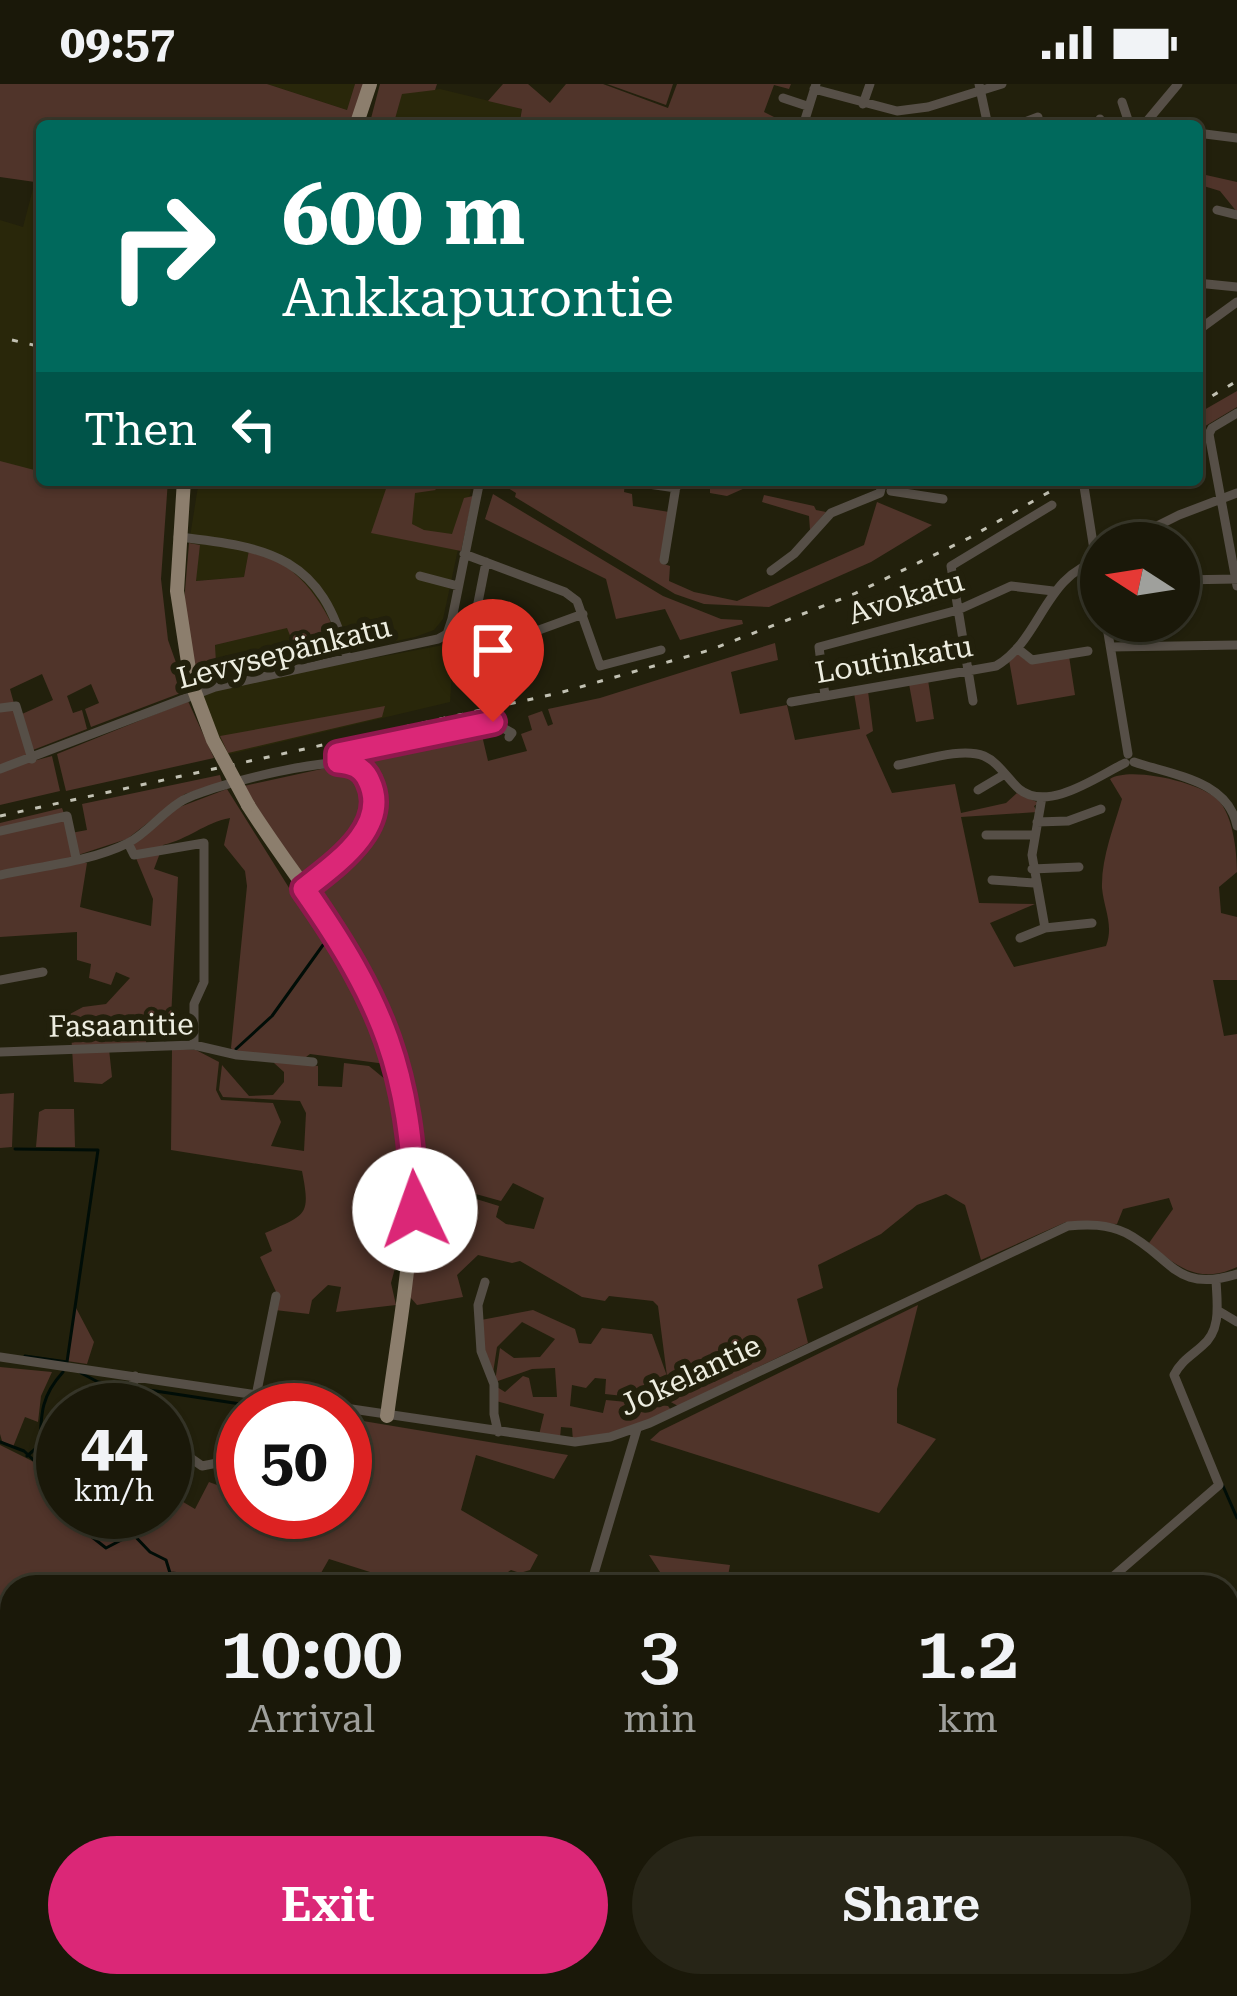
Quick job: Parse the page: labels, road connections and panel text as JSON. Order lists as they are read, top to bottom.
{
  "streets": {
    "street": [
      "Avokatu",
      "Levysepänkatu",
      "Loutinkatu",
      "Fasaanitie",
      "Jokelantie"
    ]
  },
  "crossings": [
    ["Avokatu", "Loutinkatu"]
  ],
  "north": "left",
  "page": {
    "status": "09:57",
    "turn": ["600 m", "Ankkapurontie"],
    "then": "Then",
    "speed": "44 km/h",
    "limit": "50",
    "eta": [
      "10:00",
      "Arrival",
      "3",
      "min",
      "1.2",
      "km"
    ],
    "buttons": ["Exit", "Share"]
  }
}
